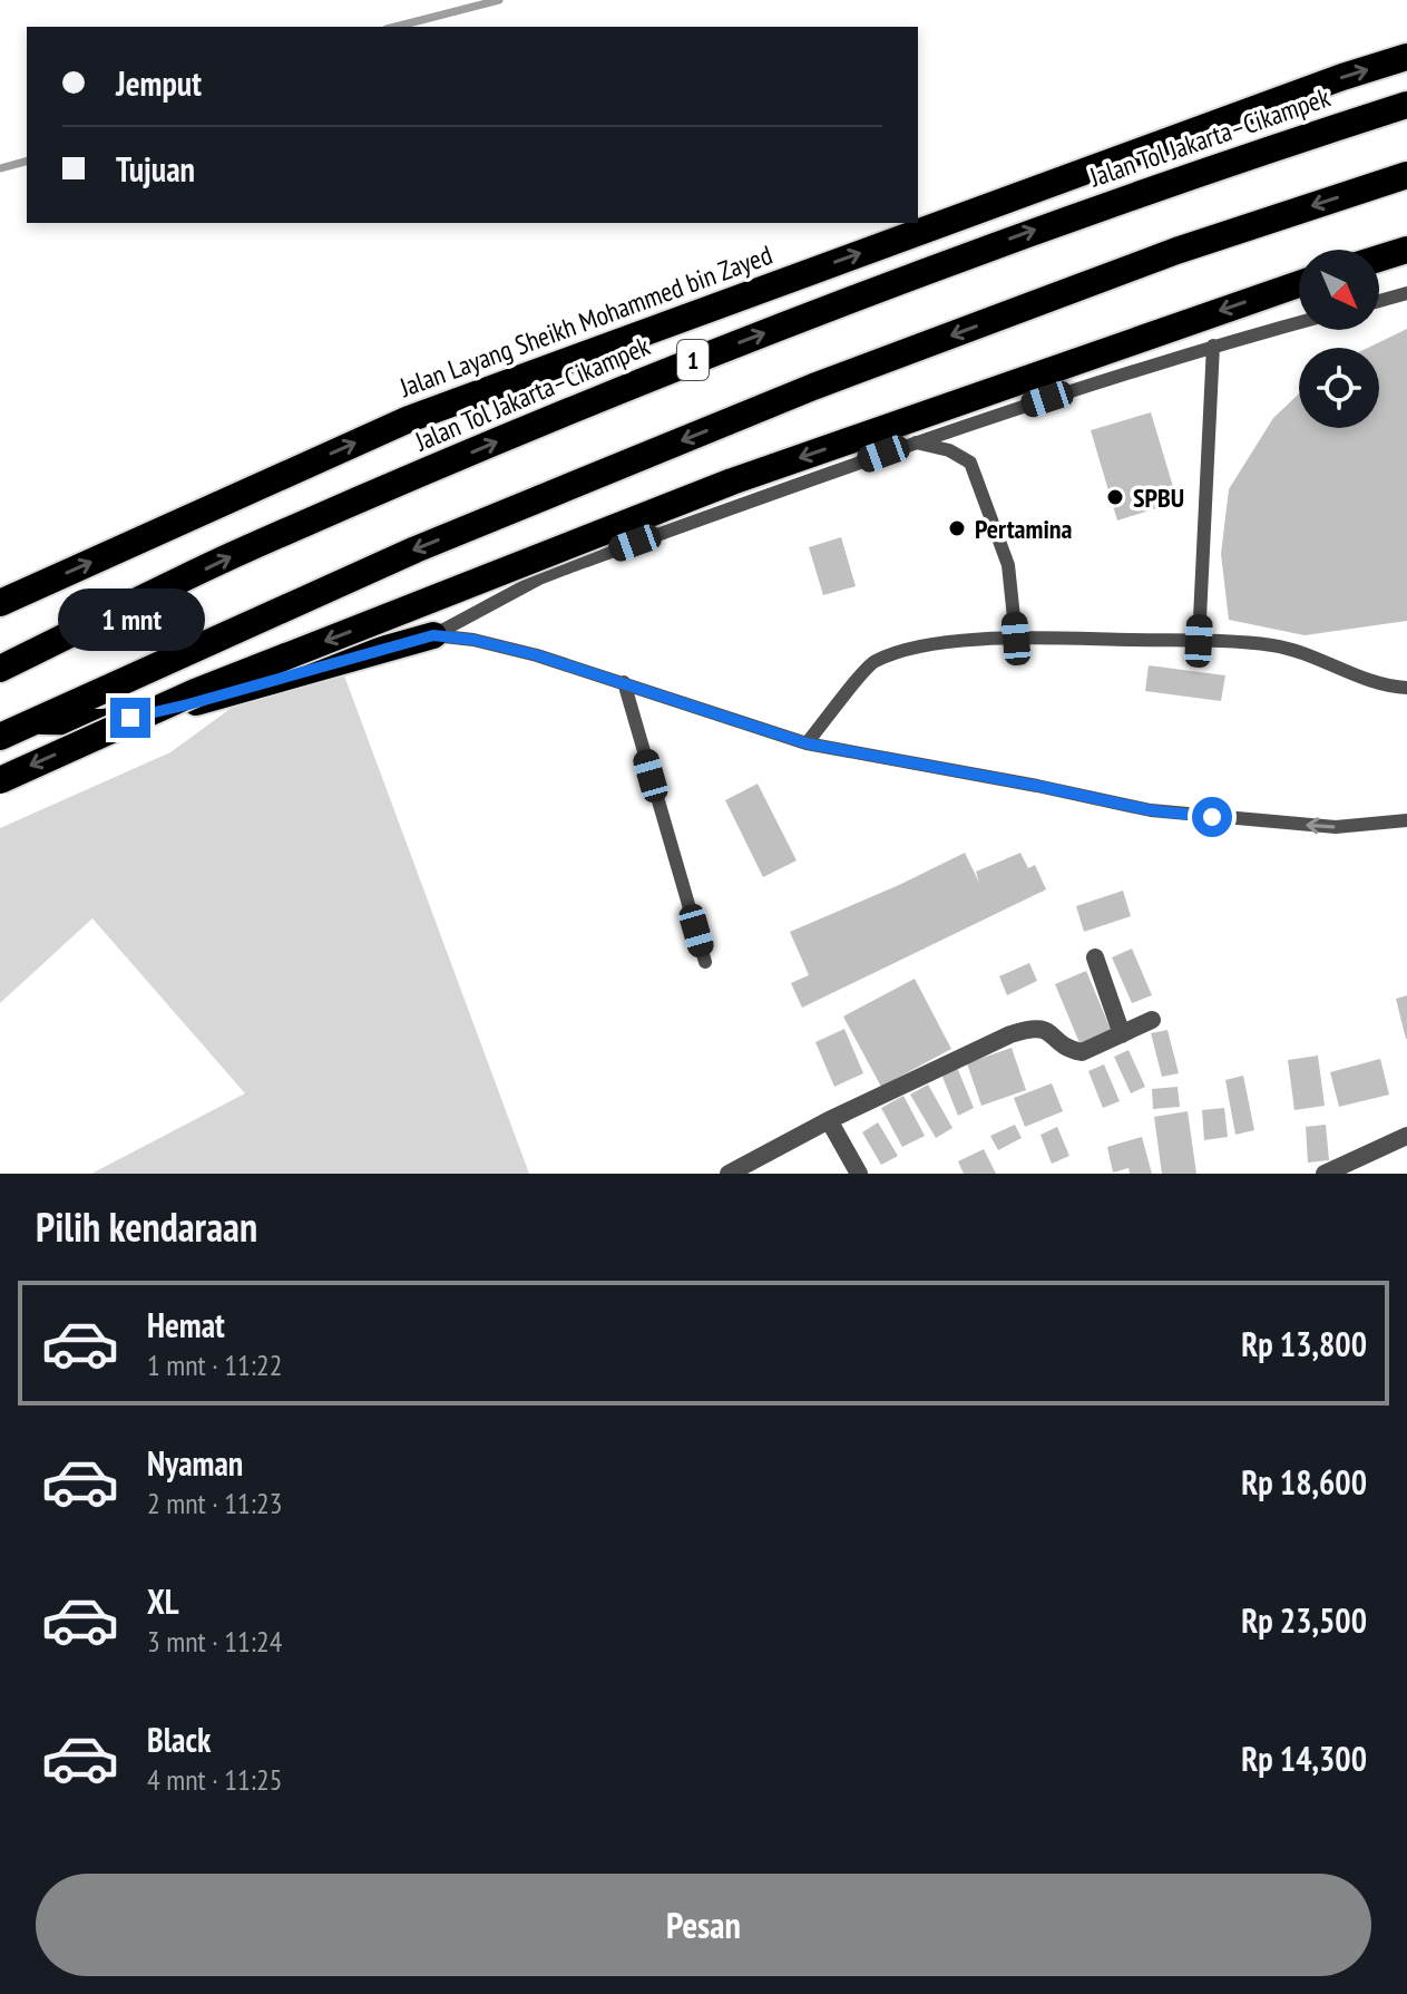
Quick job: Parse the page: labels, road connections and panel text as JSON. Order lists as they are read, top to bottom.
{
  "streets": {
    "highway": ["Jalan Tol Jakarta–Cikampek", "Jalan Layang Sheikh Mohammed bin Zayed", "1"]
  },
  "places": ["SPBU", "Pertamina"],
  "north": "bottom right",
  "page": {
    "banner": ["Jemput", "Tujuan"],
    "bubble": "1 mnt",
    "heading": "Pilih kendaraan",
    "list": [
      {
        "name": "Hemat",
        "note": "1 mnt · 11:22",
        "value": "Rp 13,800"
      },
      {
        "name": "Nyaman",
        "note": "2 mnt · 11:23",
        "value": "Rp 18,600"
      },
      {
        "name": "XL",
        "note": "3 mnt · 11:24",
        "value": "Rp 23,500"
      },
      {
        "name": "Black",
        "note": "4 mnt · 11:25",
        "value": "Rp 14,300"
      }
    ],
    "buttons": "Pesan"
  }
}
